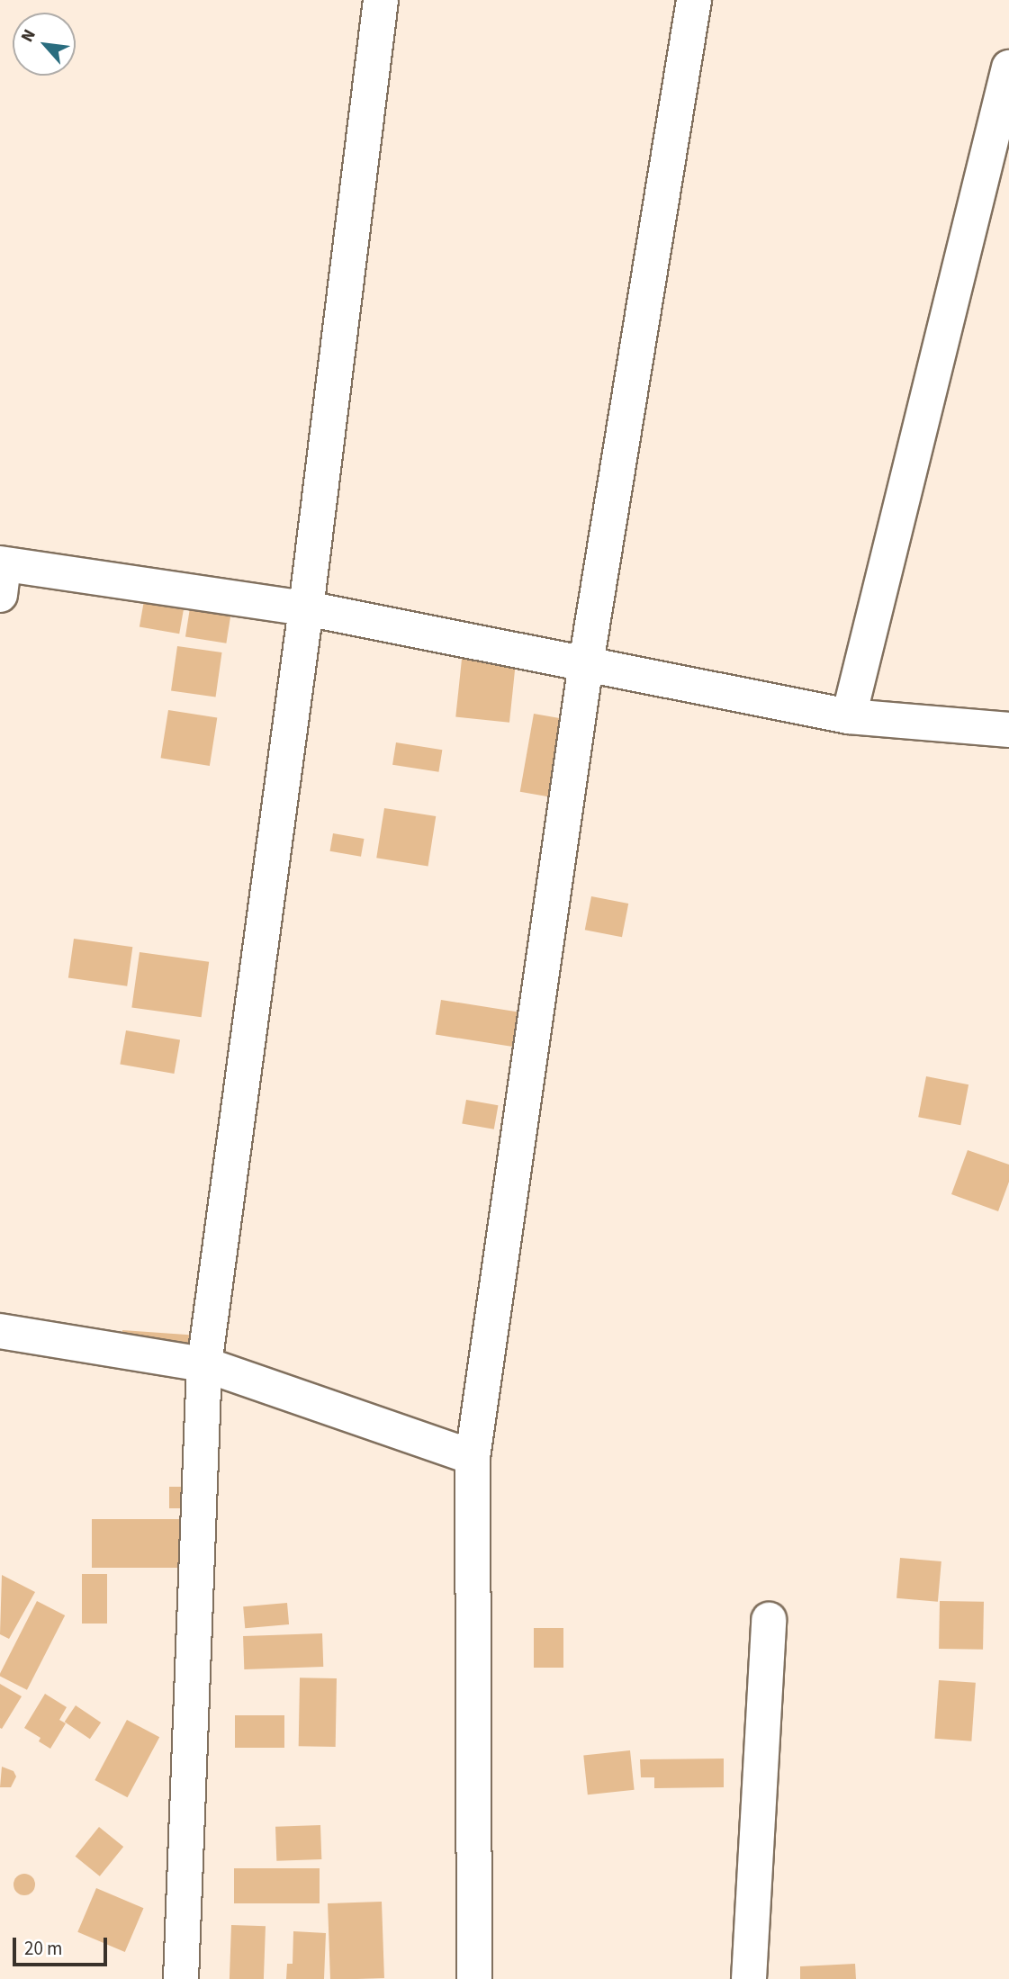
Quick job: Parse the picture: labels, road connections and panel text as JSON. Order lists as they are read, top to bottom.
{
  "scale_bar": "20 m",
  "north": "top left"
}
